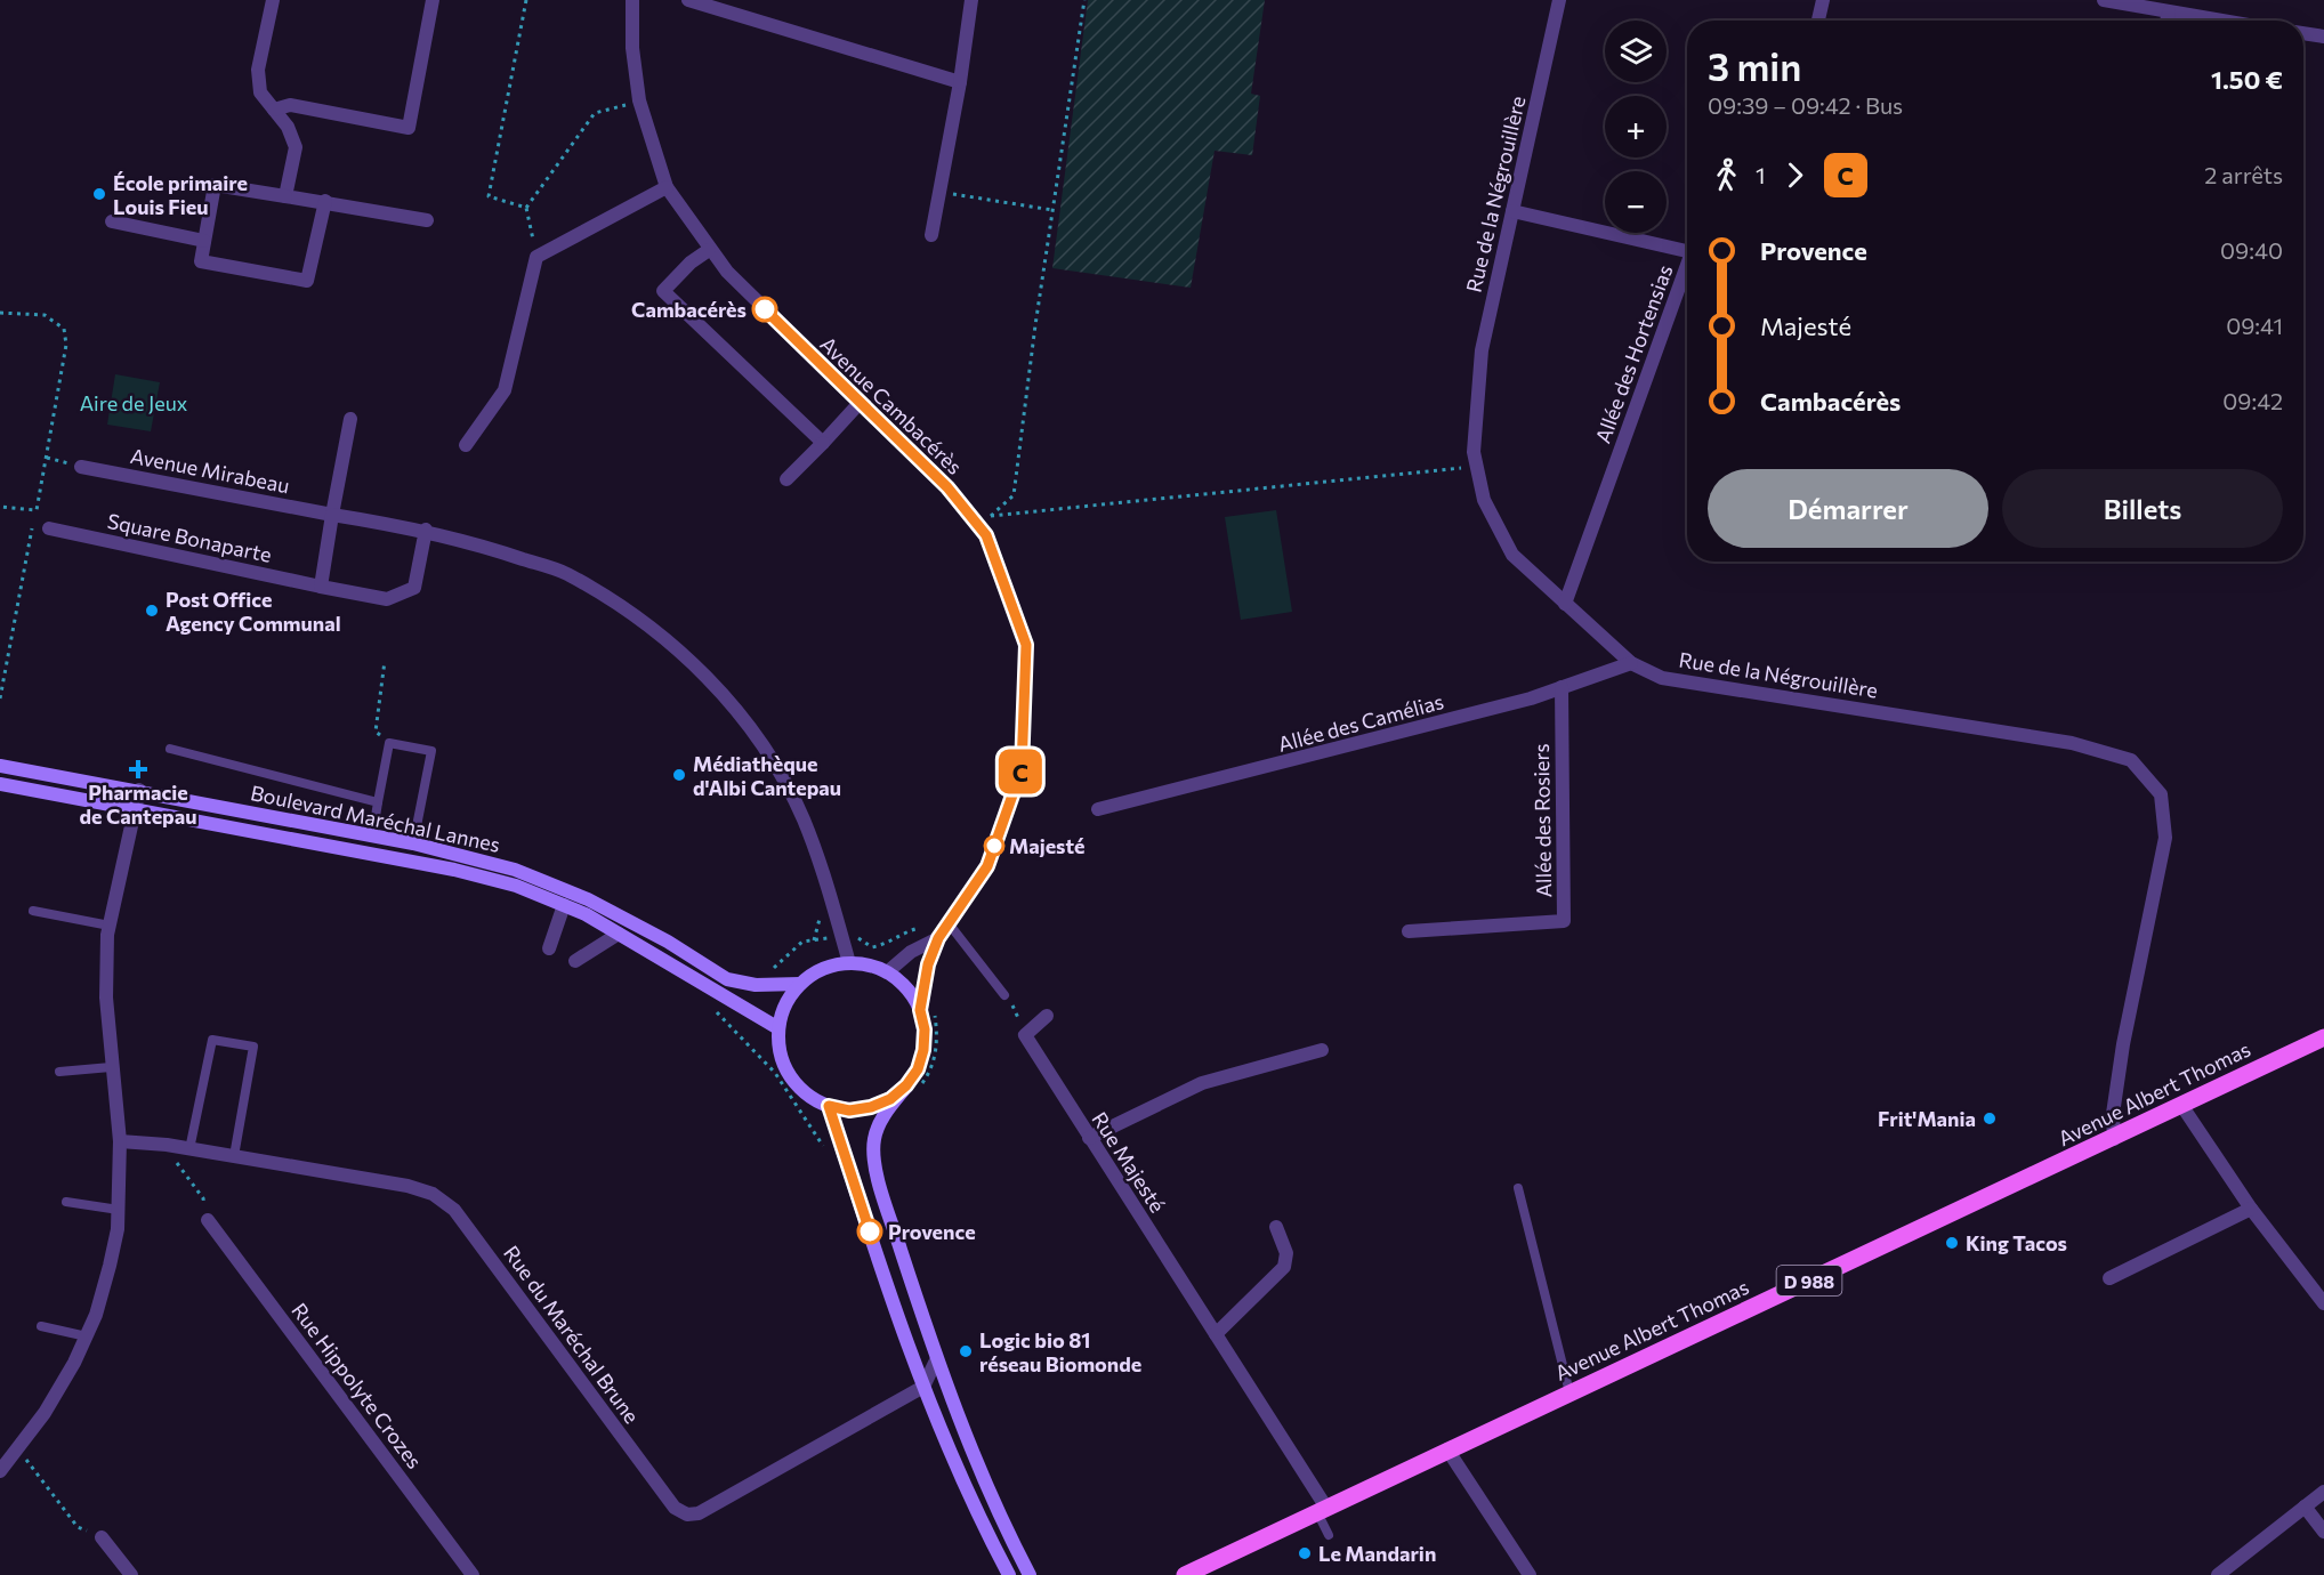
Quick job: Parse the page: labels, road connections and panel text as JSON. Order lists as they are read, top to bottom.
{
  "streets": {
    "main road": ["Boulevard Maréchal Lannes", "Avenue Albert Thomas", "D 988"],
    "street": [
      "Rue de la Négrouillère",
      "Allée des Hortensias",
      "Avenue Cambacérès",
      "Avenue Mirabeau",
      "Square Bonaparte",
      "Allée des Camélias",
      "Allée des Rosiers",
      "Rue Majesté",
      "Rue du Maréchal Brune",
      "Rue Hippolyte Crozes"
    ]
  },
  "crossings": [
    ["Rue de la Négrouillère", "Allée des Hortensias"],
    ["Rue de la Négrouillère", "Allée des Camélias"],
    ["Rue de la Négrouillère", "Avenue Albert Thomas"],
    ["Avenue Cambacérès", "Boulevard Maréchal Lannes"],
    ["Allée des Camélias", "Allée des Rosiers"],
    ["Avenue Albert Thomas", "Rue Majesté"]
  ],
  "parks": ["Aire de Jeux"],
  "places": {
    "other": [
      "École primaire Louis Fieu",
      "Cambacérès",
      "Post Office Agency Communal",
      "Médiathèque d'Albi Cantepau",
      "Majesté",
      "Frit'Mania",
      "Provence",
      "King Tacos",
      "Logic bio 81 réseau Biomonde",
      "Le Mandarin"
    ],
    "health": ["Pharmacie de Cantepau"]
  },
  "lines": ["bus line C"],
  "page": {
    "on_map": "C",
    "map_buttons": ["+", "−"],
    "heading": ["3 min", "09:39 – 09:42 · Bus", "1.50 €"],
    "legs": ["1", "C", "2 arrêts"],
    "list": [
      {
        "name": "Provence",
        "value": "09:40"
      },
      {
        "name": "Majesté",
        "value": "09:41"
      },
      {
        "name": "Cambacérès",
        "value": "09:42"
      }
    ],
    "buttons": ["Démarrer", "Billets"]
  }
}
